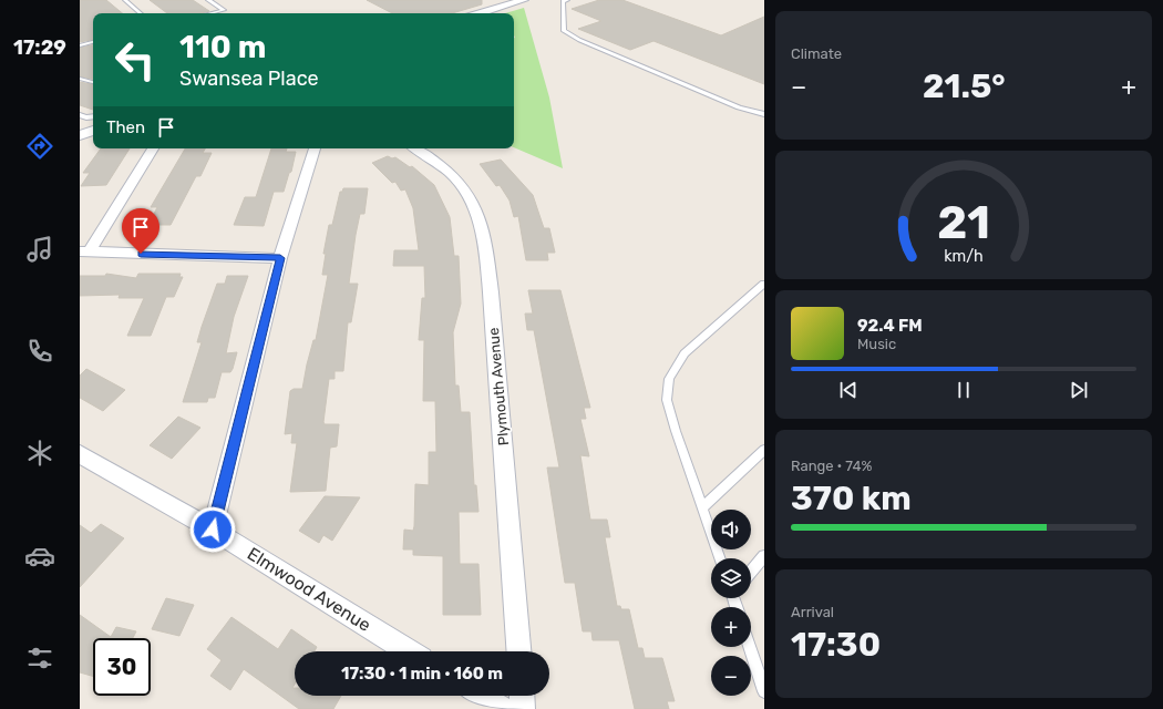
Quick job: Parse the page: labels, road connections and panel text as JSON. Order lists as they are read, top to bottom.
{
  "streets": {
    "street": ["Plymouth Avenue", "Elmwood Avenue"]
  },
  "page": {
    "tabs": "17:29",
    "tile": [
      "Climate",
      ["Range · 74%", "370 km"],
      ["Arrival", "17:30"]
    ],
    "turn": ["110 m", "Swansea Place"],
    "heat": ["−", "21.5°", "+"],
    "then": "Then",
    "song": ["92.4 FM", "Music"],
    "map_buttons": ["+", "−"],
    "limit": "30",
    "trip": "17:30 · 1 min · 160 m",
    "gauge": ["21", "km/h"]
  }
}
